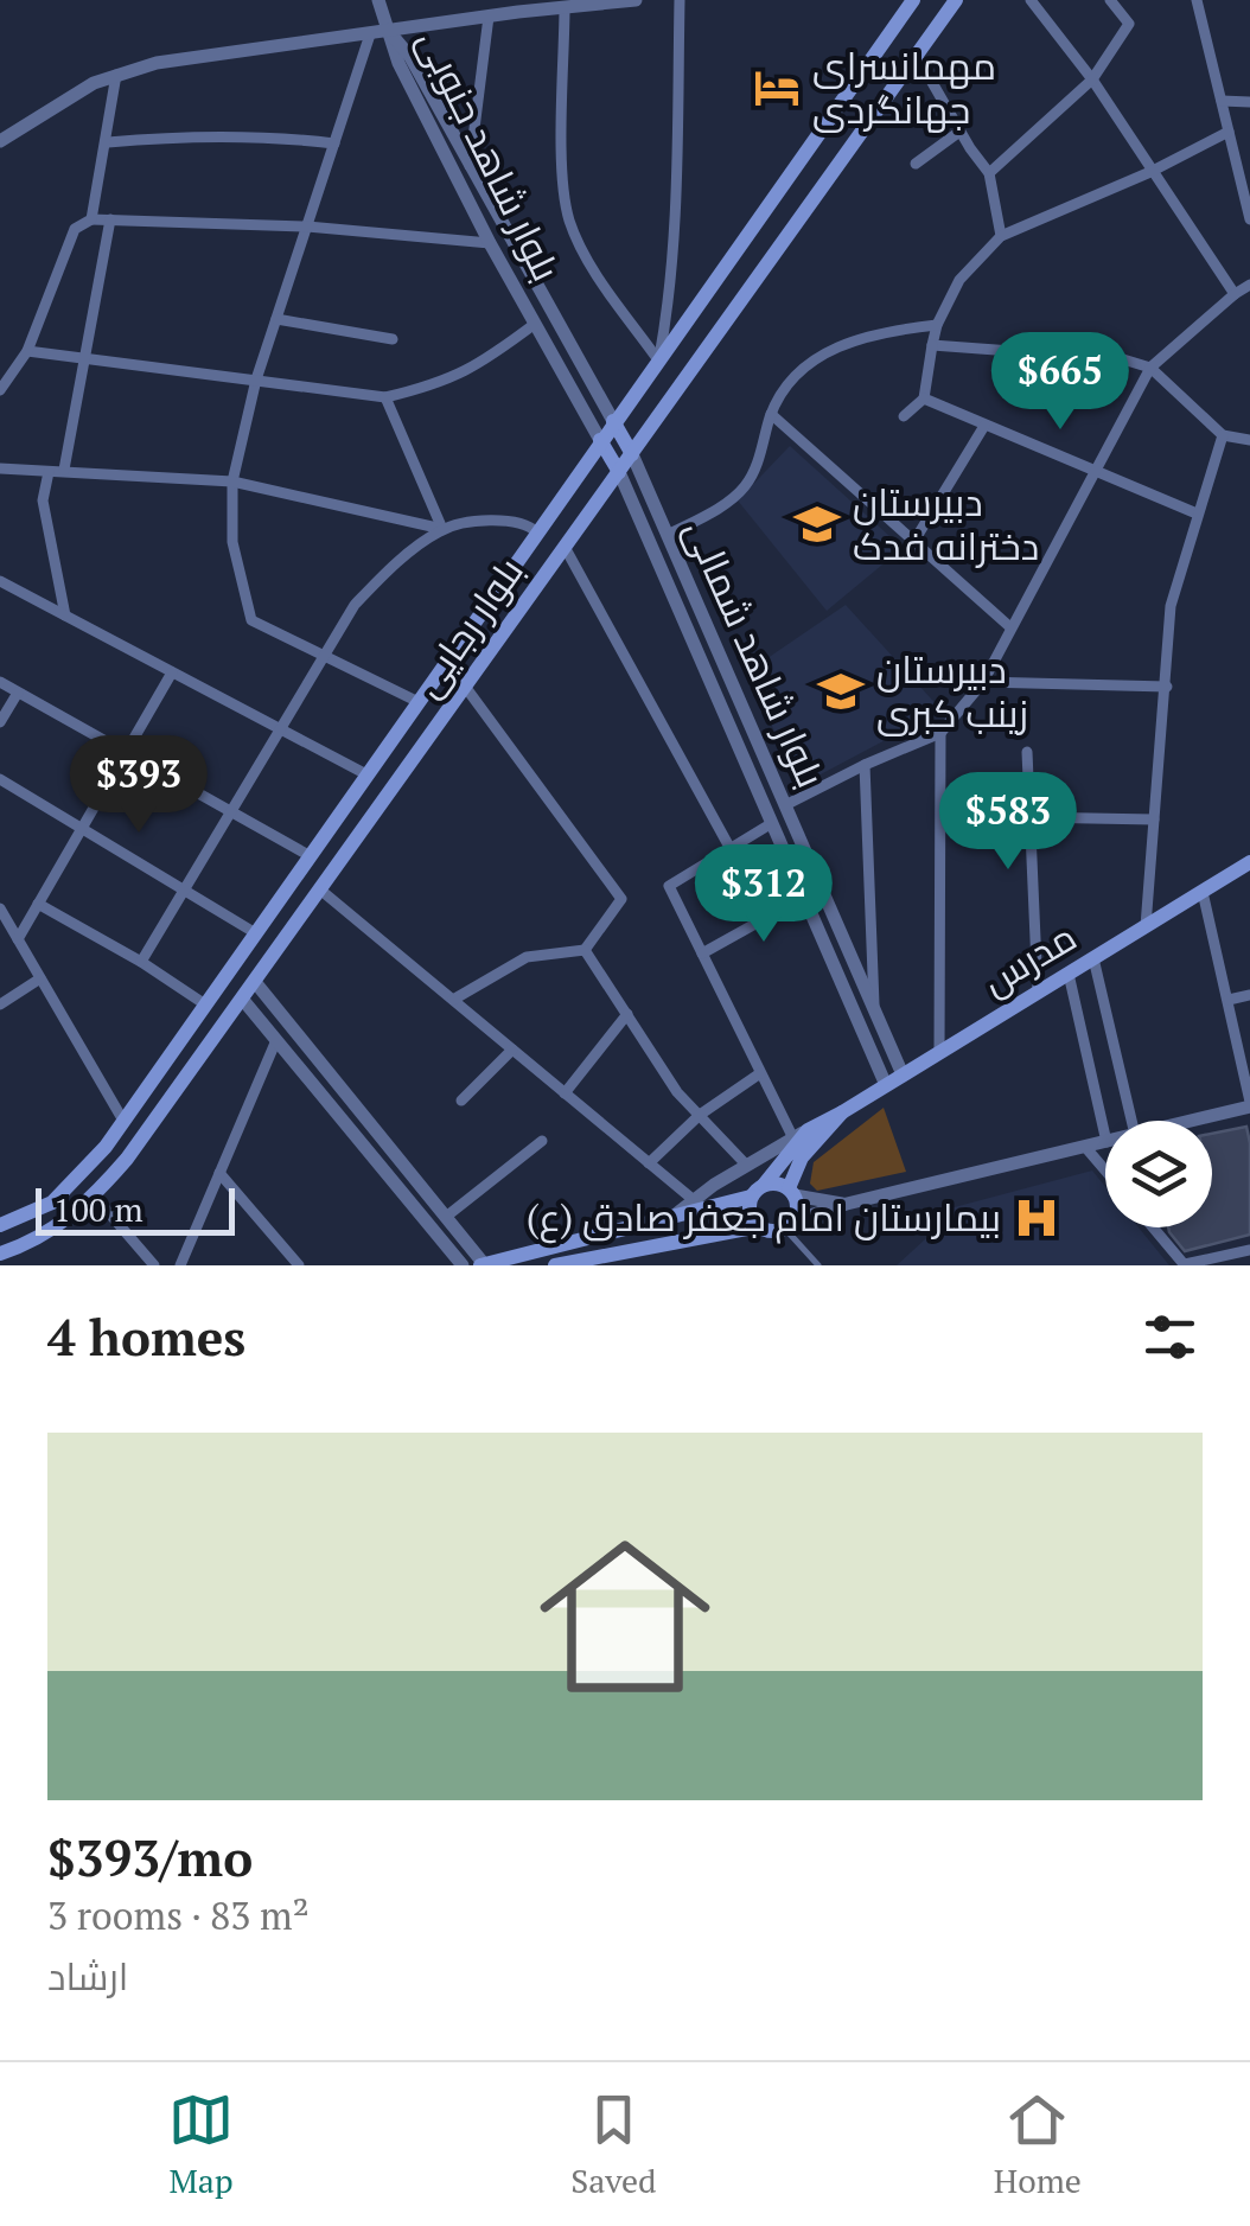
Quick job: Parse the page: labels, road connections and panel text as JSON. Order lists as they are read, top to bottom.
{
  "streets": {
    "main road": ["بلوار رجایی", "مدرس"],
    "street": ["بلوار شاهد جنوبی", "بلوار شاهد شمالی"]
  },
  "crossings": [
    ["بلوار شاهد جنوبی", "بلوار رجایی"],
    ["بلوار رجایی", "بلوار شاهد شمالی"],
    ["بلوار شاهد شمالی", "مدرس"]
  ],
  "places": {
    "hotel": ["مهمانسرای جهانگردی"],
    "school or university": ["دبیرستان دخترانه فدک", "دبیرستان زینب کبری"],
    "hospital": ["بیمارستان امام جعفر صادق (ع)"]
  },
  "scale_bar": "100 m",
  "page": {
    "price": [
      "$665",
      "$393",
      "$583",
      "$312"
    ],
    "scale": "100 m",
    "heading": "4 homes",
    "list": [
      {
        "name": "$393/mo",
        "note": "3 rooms · 83 m² · ارشاد"
      }
    ],
    "tabs": ["Map", "Saved", "Home"]
  }
}
